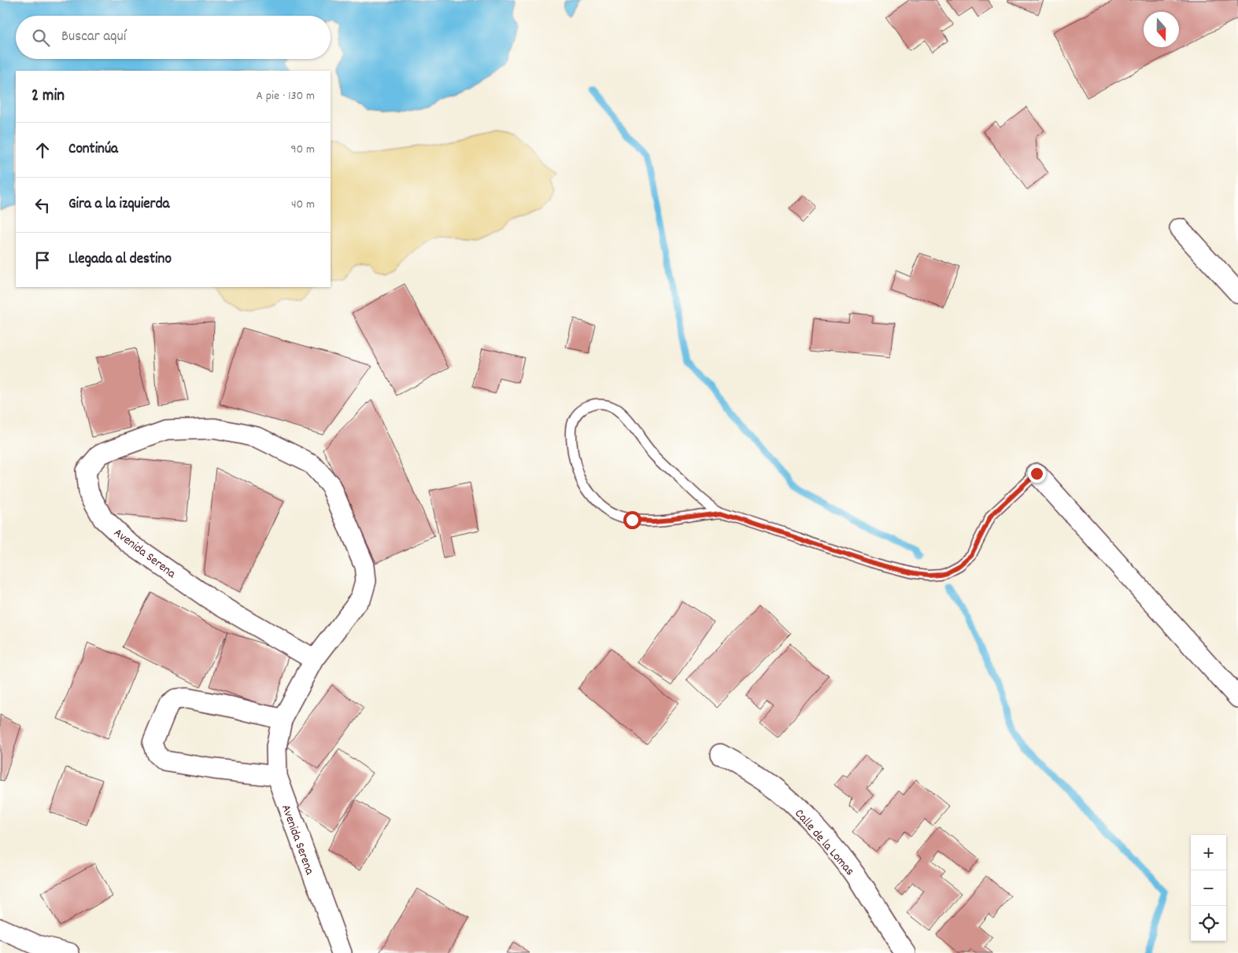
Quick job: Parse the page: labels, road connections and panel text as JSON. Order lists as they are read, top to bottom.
{
  "streets": {
    "street": ["Avenida Serena", "Calle de la Lomas"]
  },
  "north": "bottom",
  "page": {
    "search": "Buscar aquí",
    "heading": ["2 min", "A pie · 130 m"],
    "list": [
      ["Continúa", "90 m"],
      ["Gira a la izquierda", "40 m"],
      "Llegada al destino"
    ],
    "map_buttons": ["+", "−"]
  }
}
